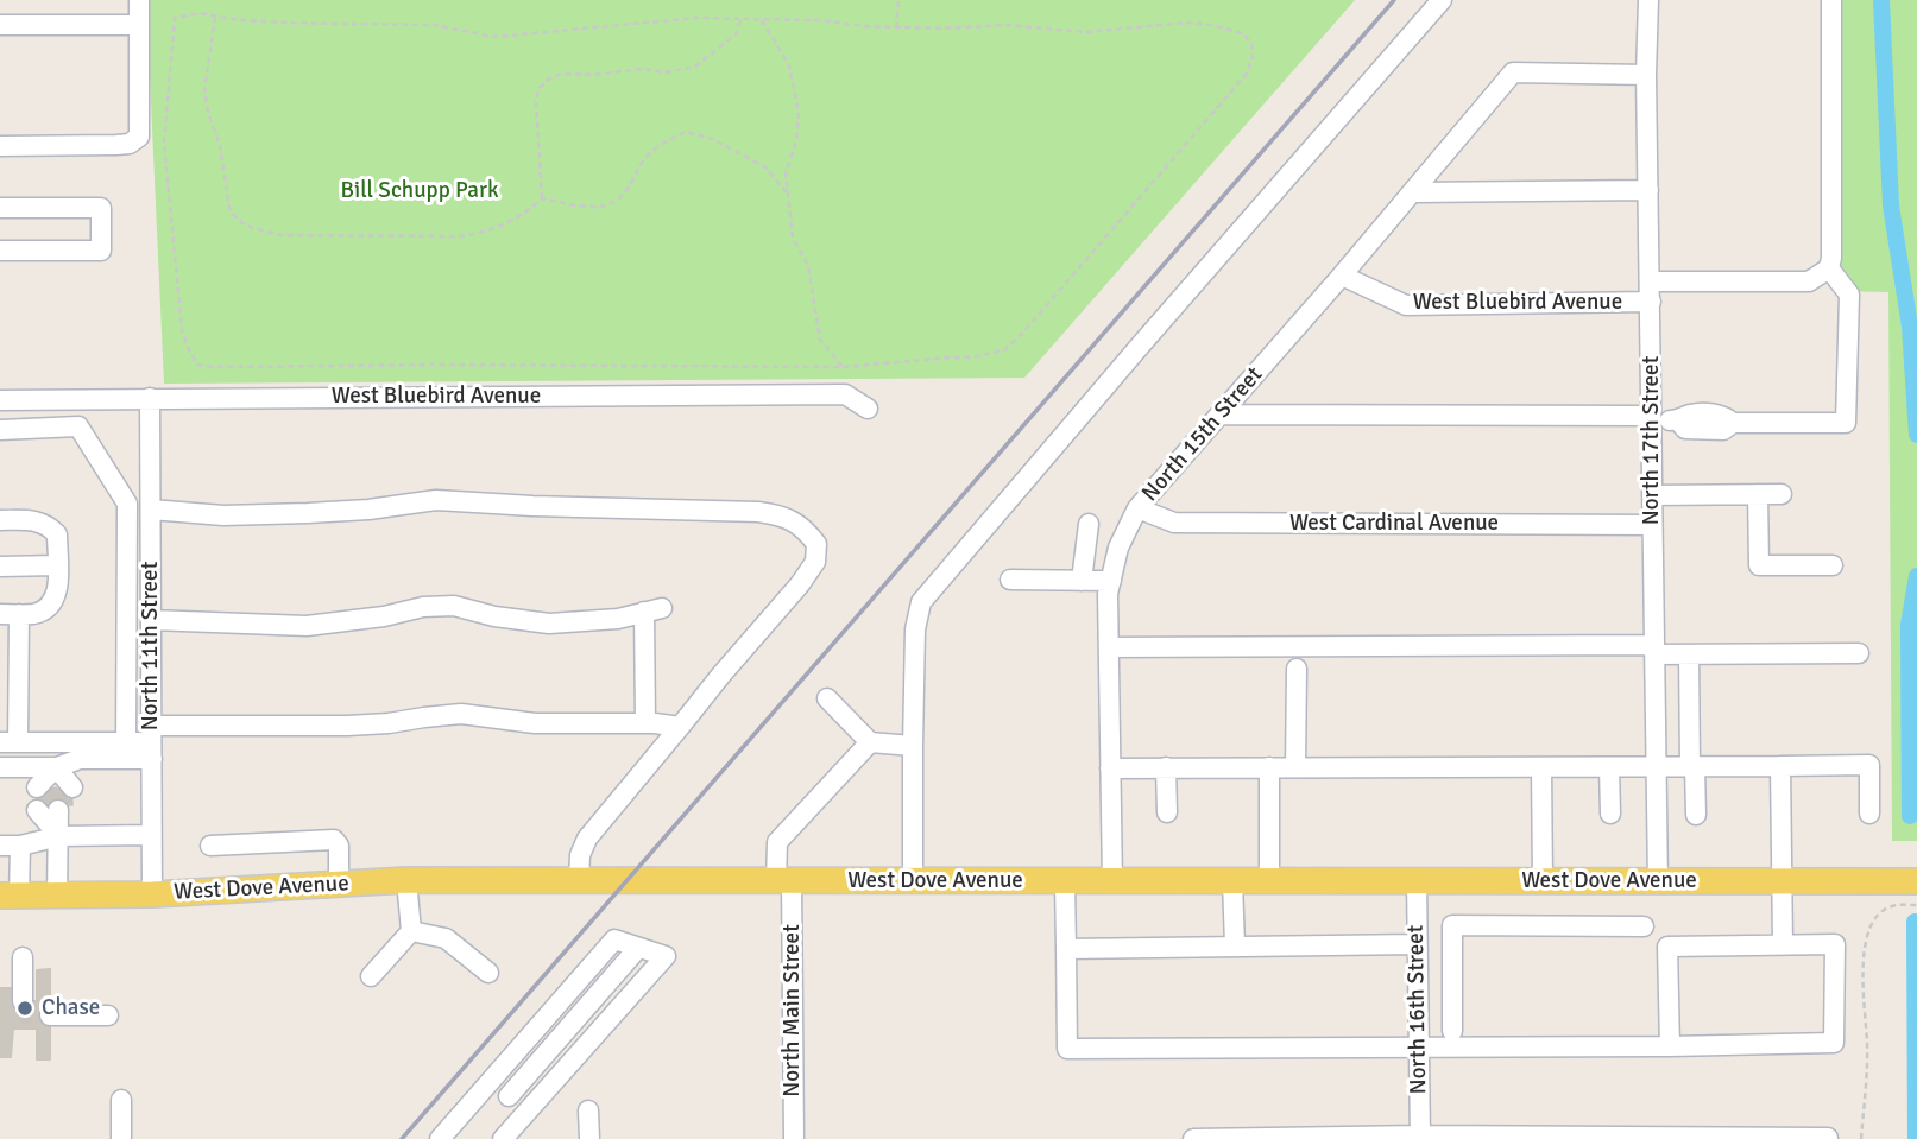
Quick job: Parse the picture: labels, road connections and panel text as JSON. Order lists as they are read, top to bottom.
{
  "streets": {
    "main road": ["West Dove Avenue"],
    "street": [
      "West Bluebird Avenue",
      "North 15th Street",
      "North 17th Street",
      "West Cardinal Avenue",
      "North 11th Street",
      "North 16th Street",
      "North Main Street"
    ]
  },
  "crossings": [
    ["West Bluebird Avenue", "North 15th Street"],
    ["West Bluebird Avenue", "North 17th Street"],
    ["West Bluebird Avenue", "North 11th Street"],
    ["North 15th Street", "North 17th Street"],
    ["North 15th Street", "West Cardinal Avenue"],
    ["North 15th Street", "West Dove Avenue"],
    ["North 17th Street", "West Cardinal Avenue"],
    ["North 17th Street", "West Dove Avenue"],
    ["North 11th Street", "West Dove Avenue"],
    ["West Dove Avenue", "North 16th Street"],
    ["West Dove Avenue", "North Main Street"]
  ],
  "parks": ["Bill Schupp Park"],
  "places": ["Chase"]
}
